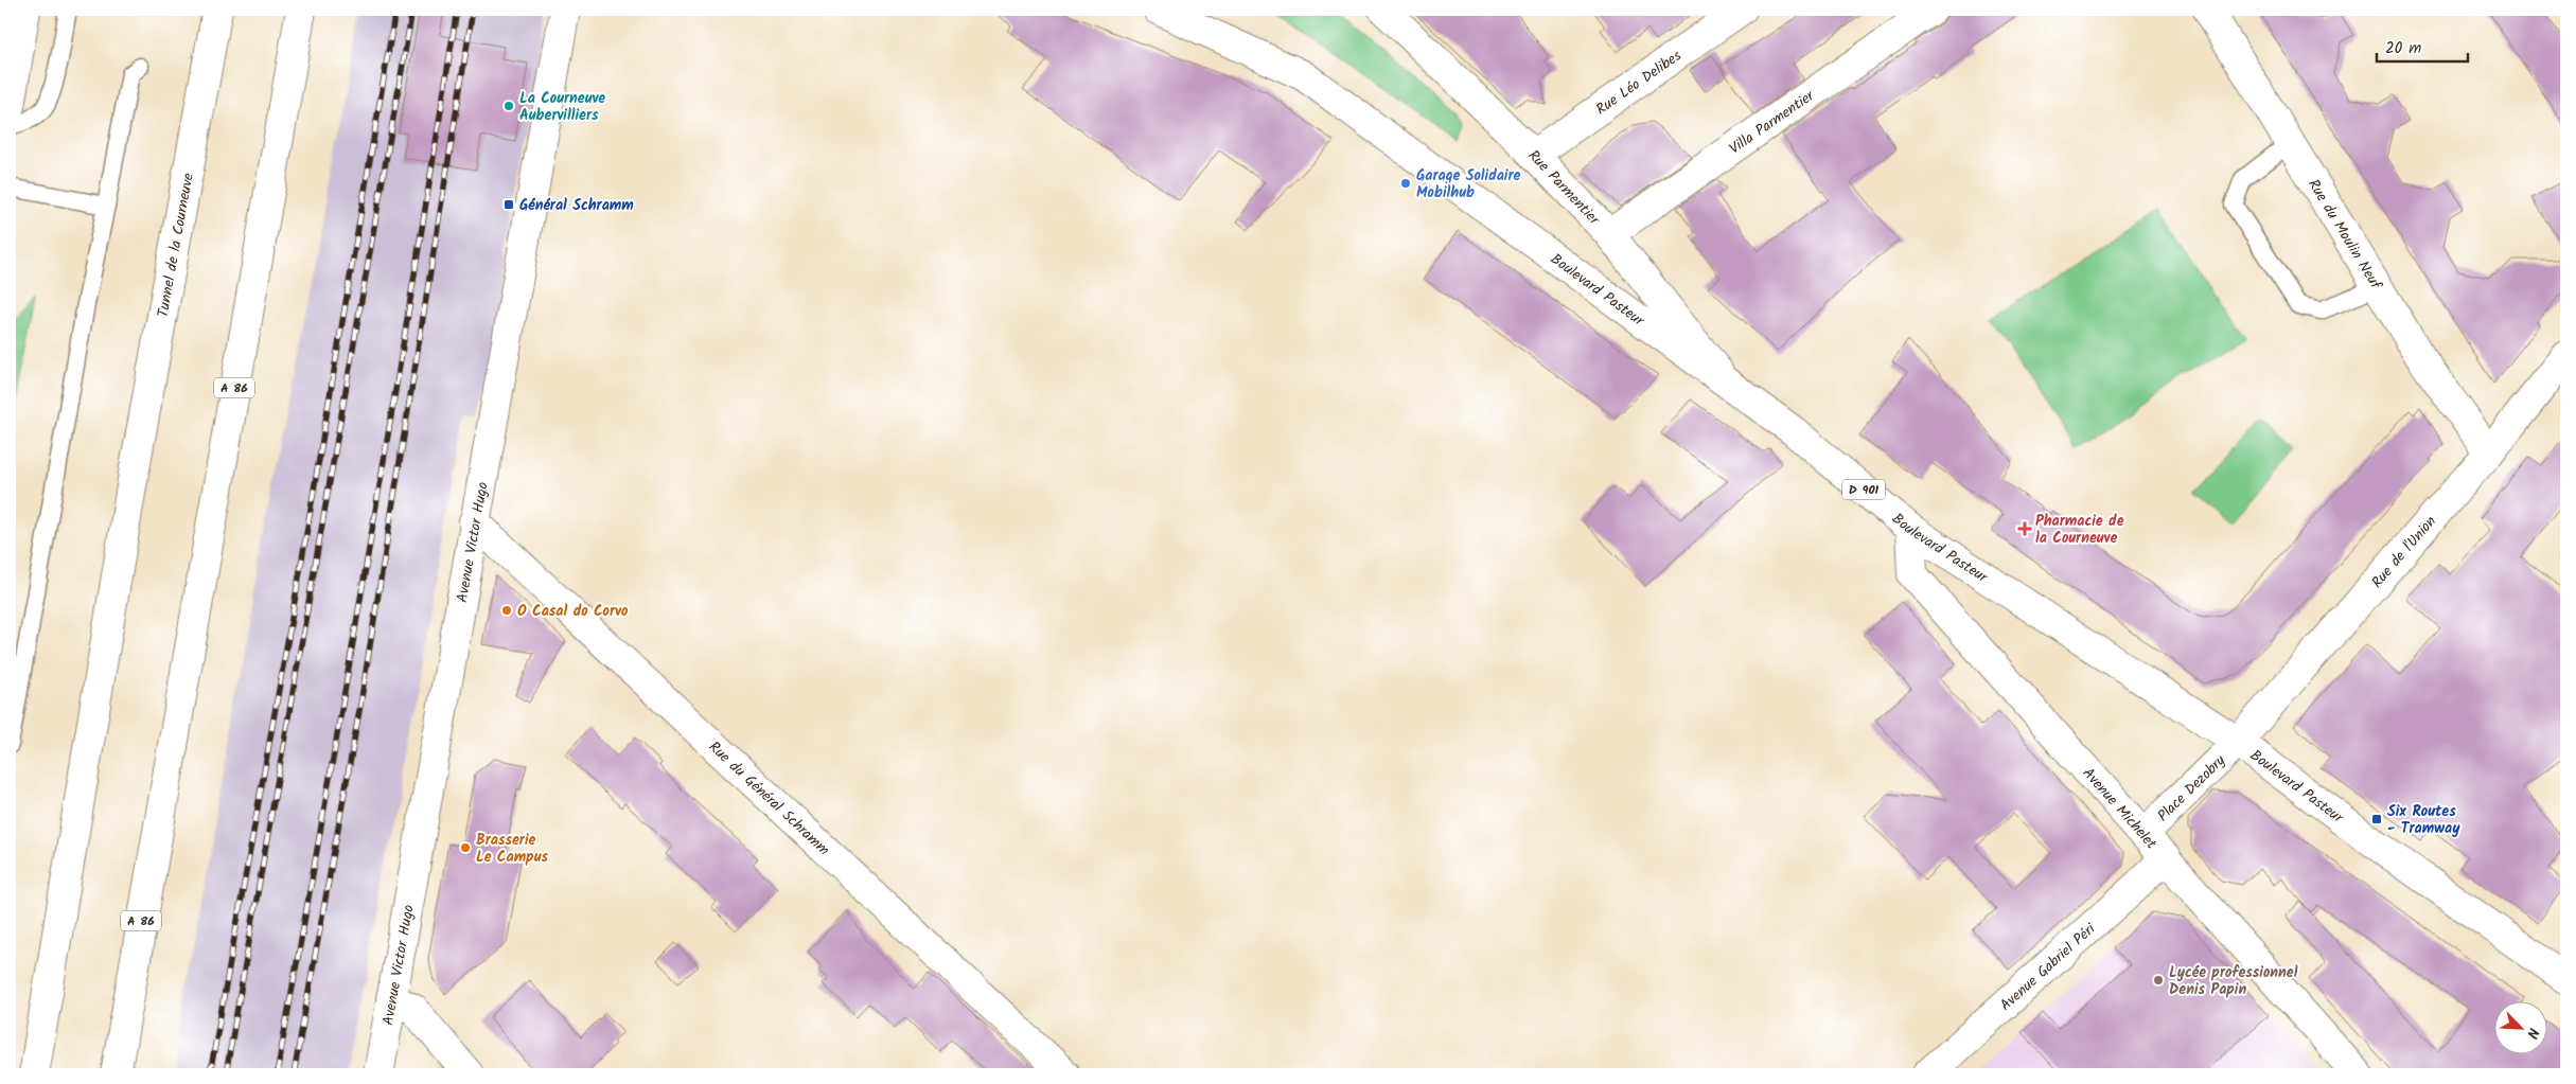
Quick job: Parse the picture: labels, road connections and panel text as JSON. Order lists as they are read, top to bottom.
{
  "streets": {
    "main road": [
      "Rue Léo Delibes",
      "Villa Parmentier",
      "Rue Parmentier",
      "Rue du Moulin Neuf",
      "Tunnel de la Courneuve",
      "Boulevard Pasteur",
      "A 86",
      "D 901",
      "Avenue Victor Hugo",
      "Rue de l'Union",
      "Place Dezobry",
      "Rue du Général Schramm",
      "Avenue Michelet",
      "Avenue Gabriel Péri"
    ]
  },
  "crossings": [
    ["Rue Léo Delibes", "Rue Parmentier"],
    ["Villa Parmentier", "Rue Parmentier"],
    ["Rue Parmentier", "Boulevard Pasteur"],
    ["Rue du Moulin Neuf", "Rue de l'Union"],
    ["Boulevard Pasteur", "Rue de l'Union"],
    ["Boulevard Pasteur", "Place Dezobry"],
    ["Boulevard Pasteur", "Avenue Michelet"],
    ["Avenue Victor Hugo", "Rue du Général Schramm"],
    ["Rue de l'Union", "Place Dezobry"],
    ["Place Dezobry", "Avenue Michelet"],
    ["Avenue Michelet", "Avenue Gabriel Péri"]
  ],
  "places": {
    "other": [
      "La Courneuve Aubervilliers",
      "Garage Solidaire Mobilhub",
      "O Casal do Corvo",
      "Brasserie Le Campus",
      "Lycée professionnel Denis Papin"
    ],
    "transit": ["Général Schramm", "Six Routes - Tramway"],
    "health": ["Pharmacie de la Courneuve"]
  },
  "scale_bar": "20 m",
  "north": "bottom right"
}
